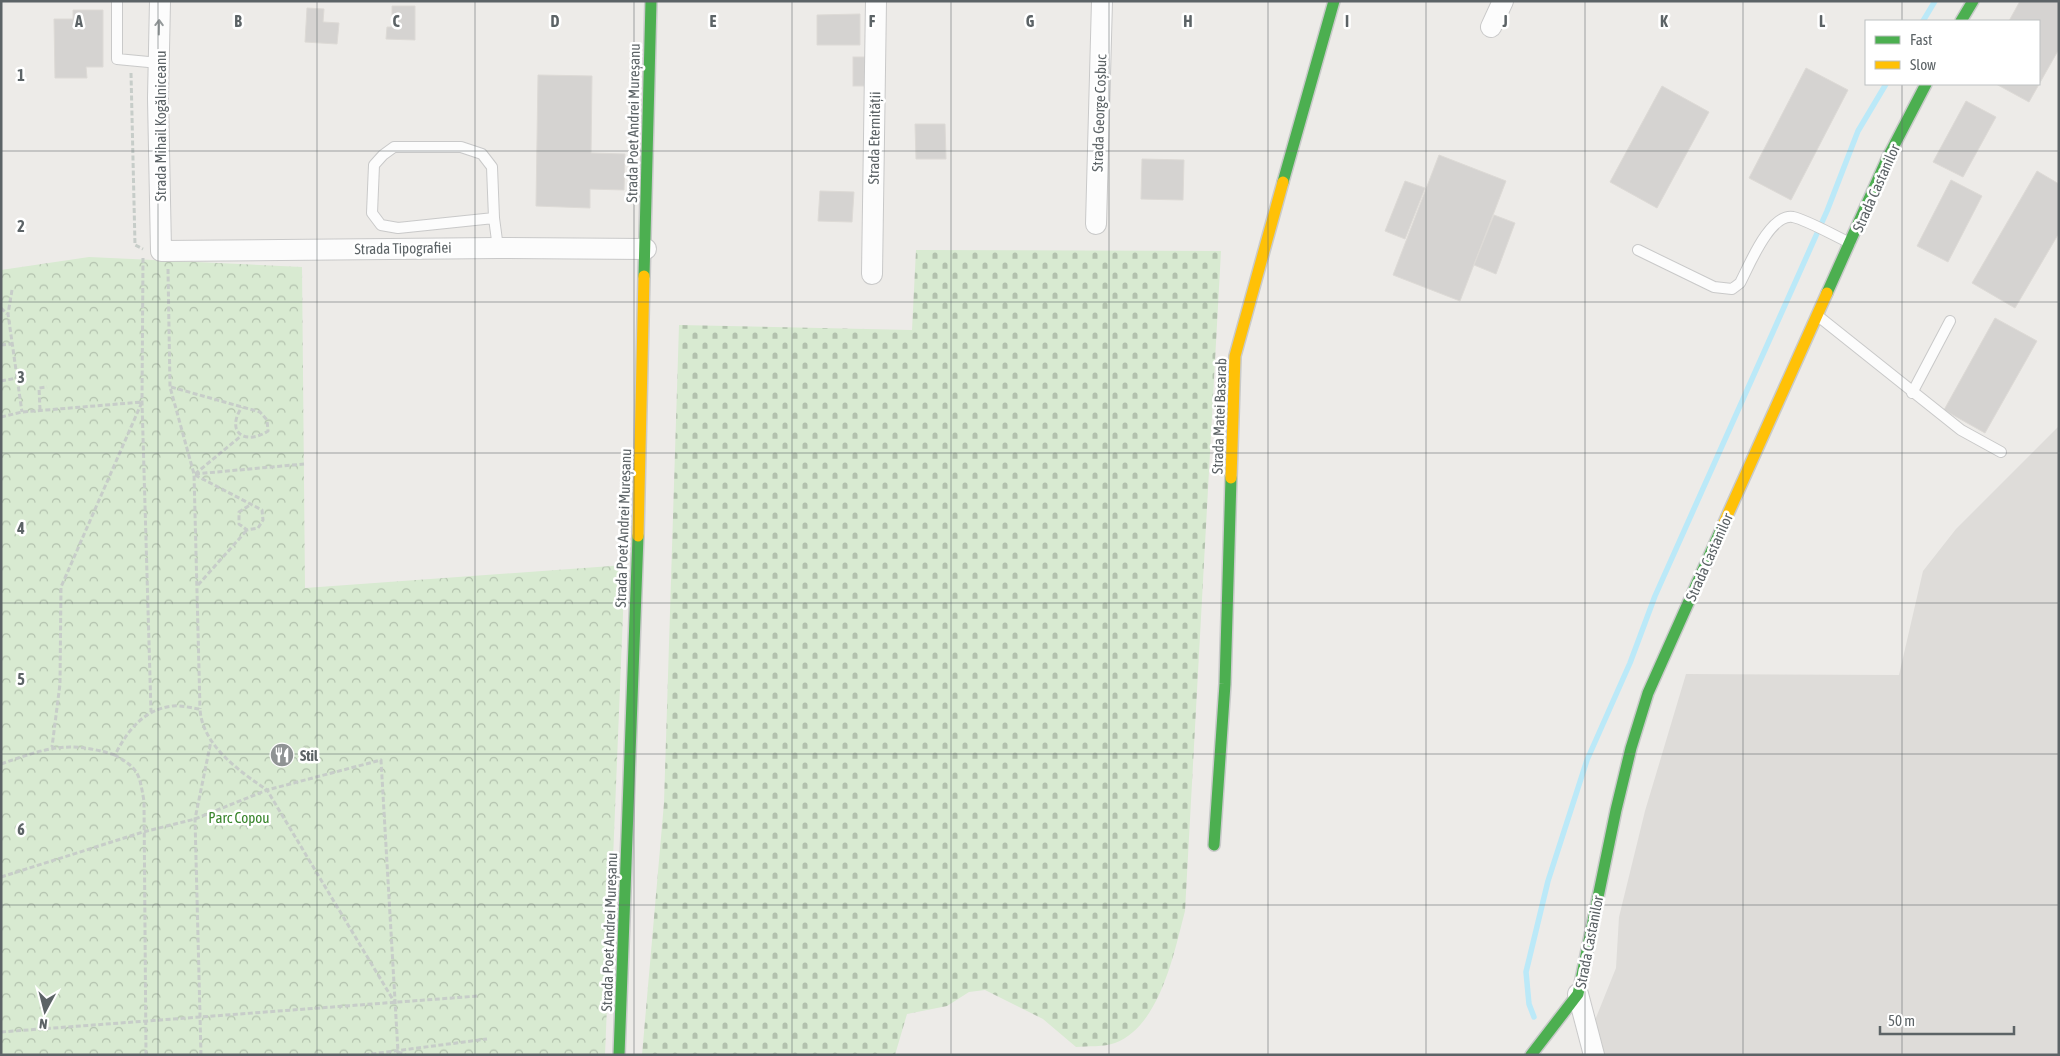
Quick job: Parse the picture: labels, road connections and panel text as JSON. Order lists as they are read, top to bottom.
{
  "streets": {
    "street": [
      "Strada George Coșbuc",
      "Strada Poet Andrei Mureșanu",
      "Strada Mihail Kogălniceanu",
      "Strada Eternității",
      "Strada Castanilor",
      "Strada Tipografiei",
      "Strada Matei Basarab"
    ]
  },
  "crossings": [
    ["Strada Poet Andrei Mureșanu", "Strada Tipografiei"],
    ["Strada Mihail Kogălniceanu", "Strada Tipografiei"]
  ],
  "parks": ["Parc Copou"],
  "places": {
    "restaurant": ["Stil"]
  },
  "legend": ["Fast", "Slow"],
  "scale_bar": "50 m",
  "north": "bottom",
  "grid": {
    "columns": [
      "A",
      "B",
      "C",
      "D",
      "E",
      "F",
      "G",
      "H",
      "I",
      "J",
      "K",
      "L"
    ],
    "rows": [
      "1",
      "2",
      "3",
      "4",
      "5",
      "6"
    ]
  }
}
